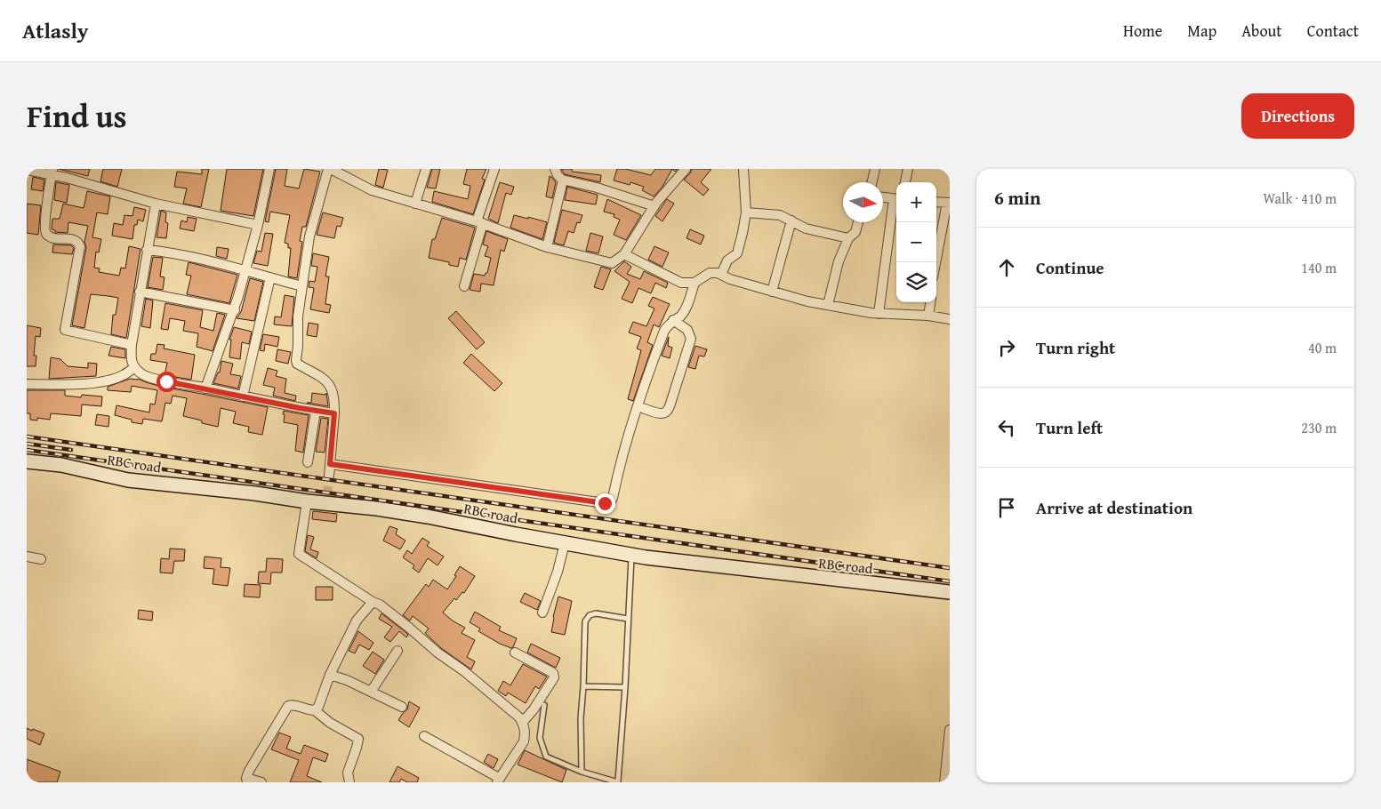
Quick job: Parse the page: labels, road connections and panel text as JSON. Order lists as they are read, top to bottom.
{
  "streets": {
    "street": ["RBC road"]
  },
  "north": "right",
  "page": {
    "header": "Atlasly",
    "nav": [
      "Home",
      "Map",
      "About",
      "Contact"
    ],
    "title": "Find us",
    "buttons": "Directions",
    "heading": ["6 min", "Walk · 410 m"],
    "map_buttons": ["+", "−"],
    "list": [
      ["Continue", "140 m"],
      ["Turn right", "40 m"],
      ["Turn left", "230 m"],
      "Arrive at destination"
    ]
  }
}
